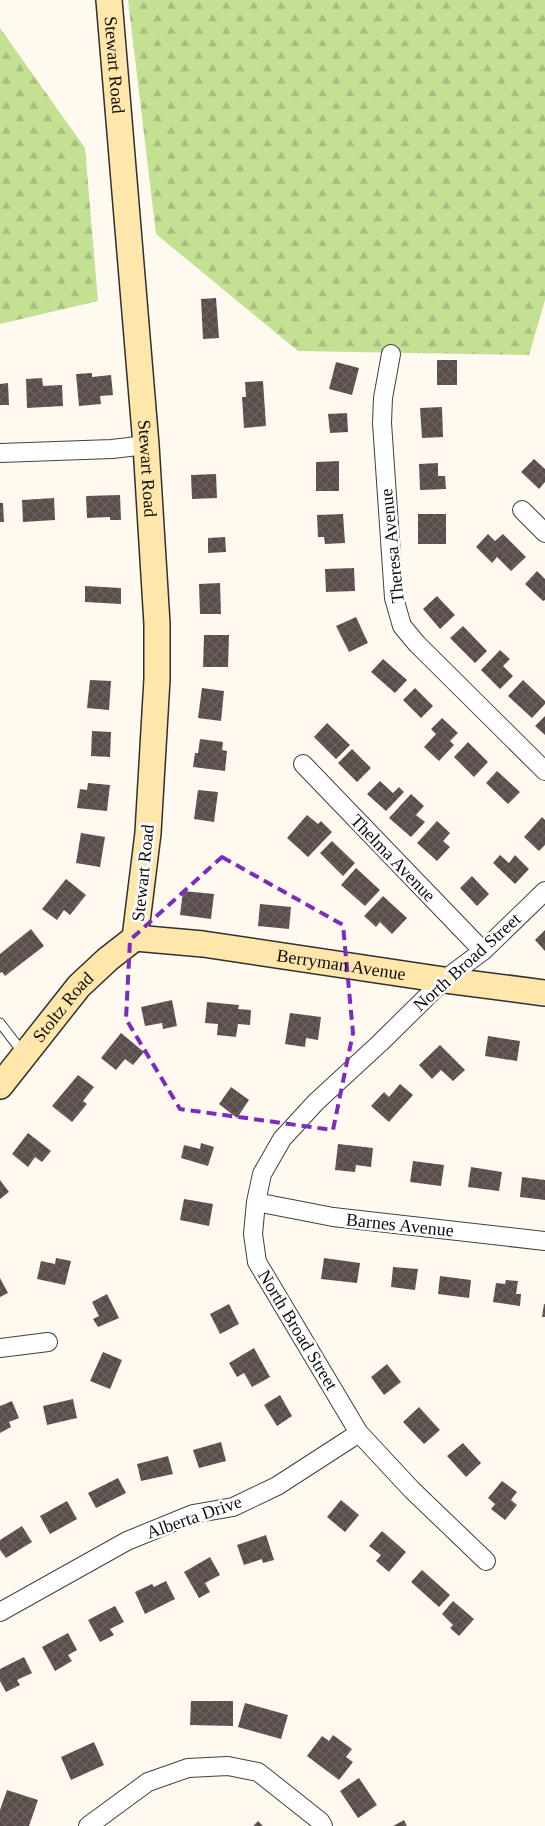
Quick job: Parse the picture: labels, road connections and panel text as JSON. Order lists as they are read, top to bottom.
{
  "streets": {
    "street": [
      "Stewart Road",
      "Theresa Avenue",
      "Thelma Avenue",
      "North Broad Street",
      "Berryman Avenue",
      "Stoltz Road",
      "Barnes Avenue",
      "Alberta Drive"
    ]
  },
  "crossings": [
    ["Stewart Road", "Berryman Avenue"],
    ["Stewart Road", "Stoltz Road"],
    ["Thelma Avenue", "North Broad Street"],
    ["North Broad Street", "Berryman Avenue"],
    ["North Broad Street", "Barnes Avenue"],
    ["North Broad Street", "Alberta Drive"],
    ["Berryman Avenue", "Stoltz Road"]
  ]
}
